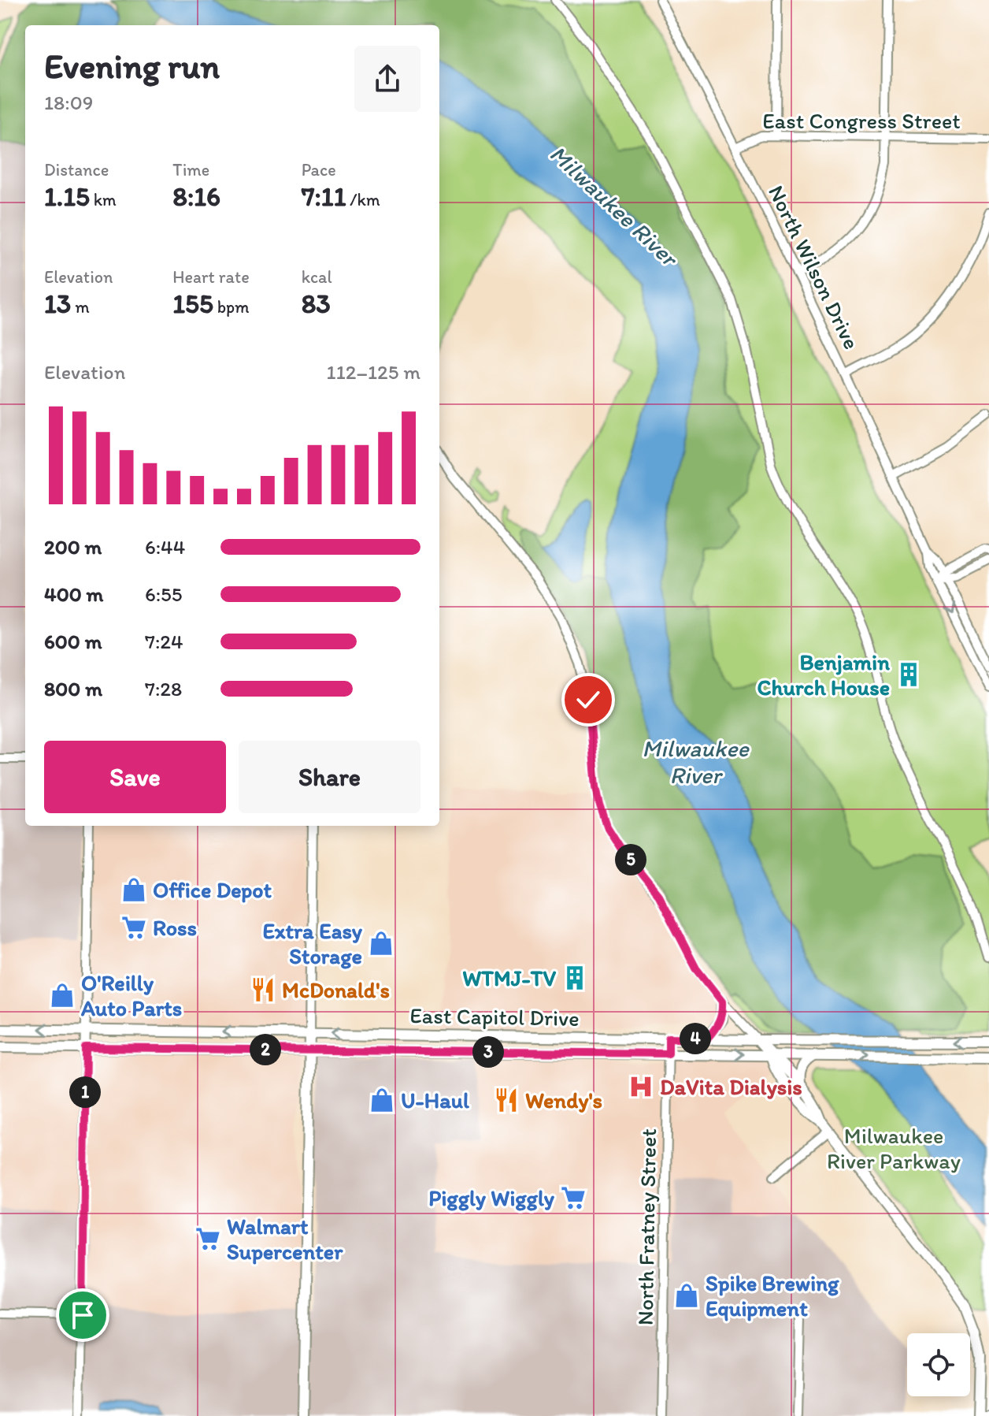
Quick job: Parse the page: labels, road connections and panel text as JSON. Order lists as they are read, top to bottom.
{
  "streets": {
    "main road": ["East Capitol Drive"],
    "street": ["East Congress Street", "North Wilson Drive", "North Fratney Street"]
  },
  "crossings": [
    ["East Congress Street", "North Wilson Drive"],
    ["East Capitol Drive", "North Fratney Street"]
  ],
  "water": ["Milwaukee River"],
  "parks": ["Milwaukee River Parkway"],
  "places": {
    "building": ["Benjamin Church House", "WTMJ-TV"],
    "shop": [
      "Office Depot",
      "Extra Easy Storage",
      "O'Reilly Auto Parts",
      "U-Haul",
      "Spike Brewing Equipment"
    ],
    "supermarket": ["Ross", "Piggly Wiggly", "Walmart Supercenter"],
    "restaurant": ["McDonald's", "Wendy's"],
    "hospital": ["DaVita Dialysis"]
  },
  "page": {
    "heading": ["Evening run", "18:09"],
    "stats": [
      ["Distance", "1.15 km"],
      ["Time", "8:16"],
      ["Pace", "7:11 /km"],
      ["Elevation", "13 m"],
      ["Heart rate", "155 bpm"],
      ["kcal", "83"]
    ],
    "chart": ["Elevation", "112–125 m"],
    "list": [
      {
        "name": "200 m",
        "note": "6:44"
      },
      {
        "name": "400 m",
        "note": "6:55"
      },
      {
        "name": "600 m",
        "note": "7:24"
      },
      {
        "name": "800 m",
        "note": "7:28"
      }
    ],
    "buttons": ["Save", "Share"],
    "pins": [
      "5",
      "4",
      "2",
      "3",
      "1"
    ]
  }
}
